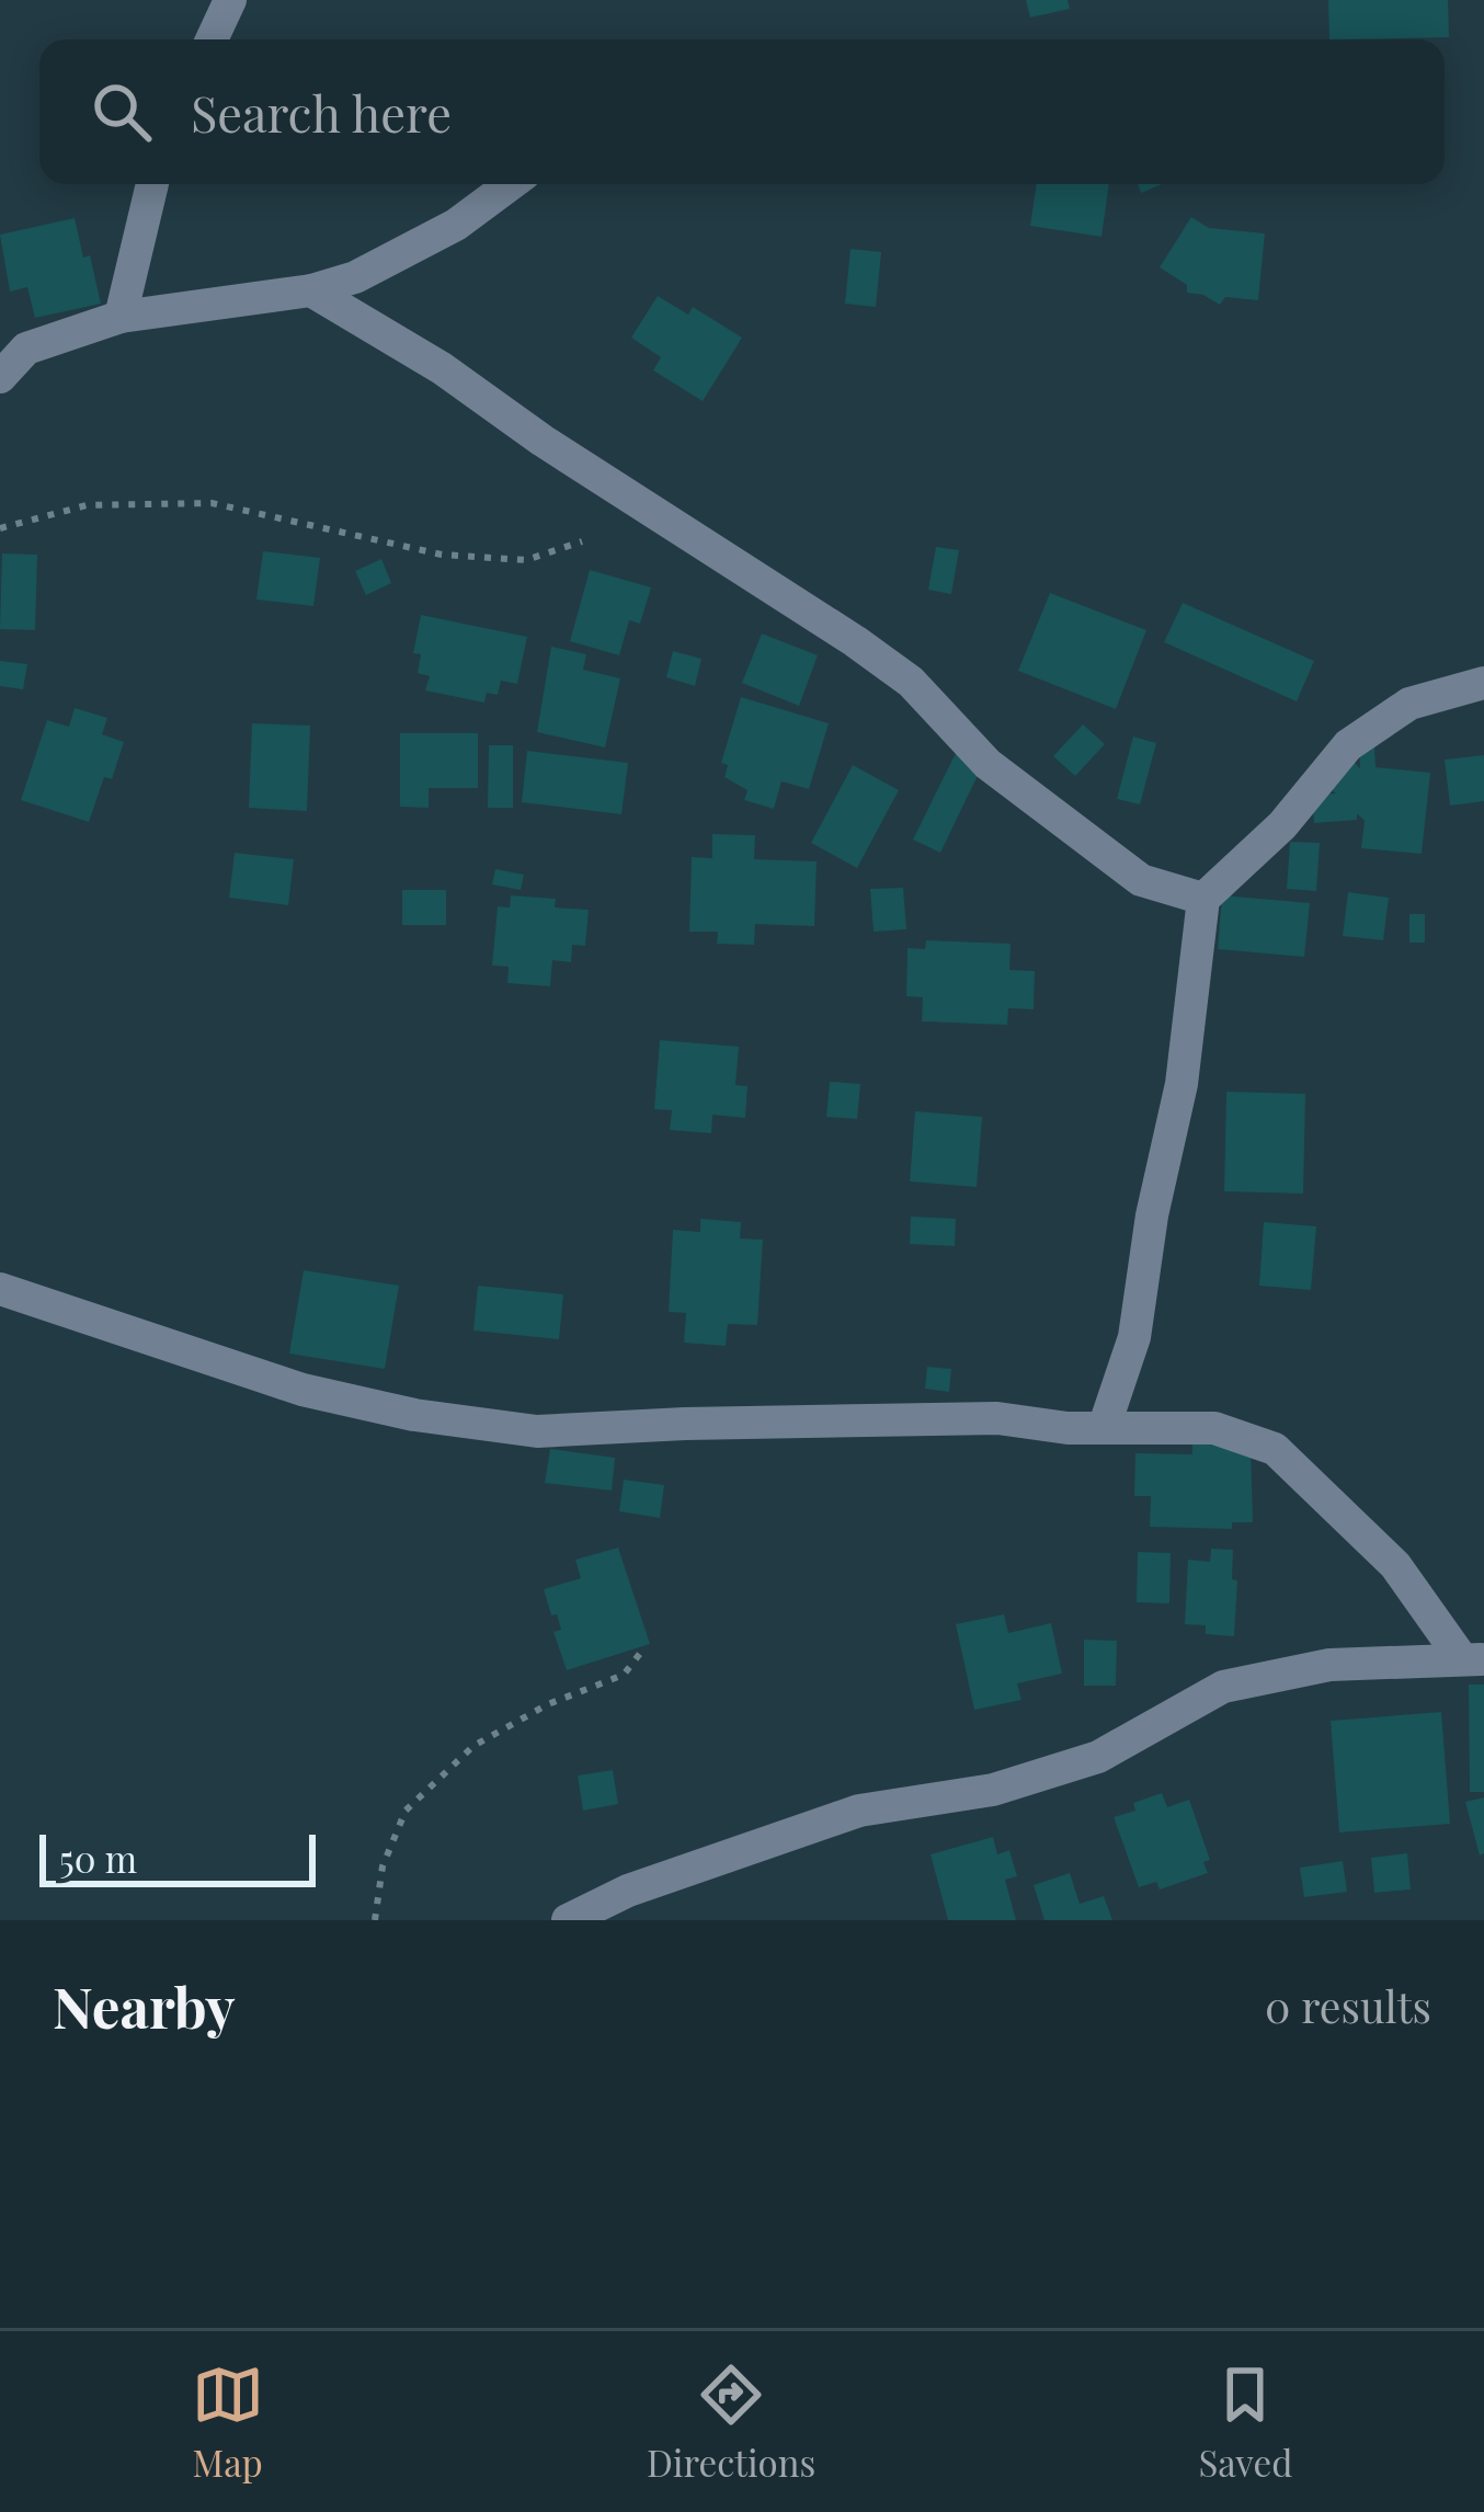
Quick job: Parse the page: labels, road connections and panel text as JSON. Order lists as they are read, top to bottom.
{
  "scale_bar": "50 m",
  "page": {
    "search": "Search here",
    "scale": "50 m",
    "heading": ["Nearby", "0 results"],
    "nav": ["Map", "Directions", "Saved"]
  }
}
